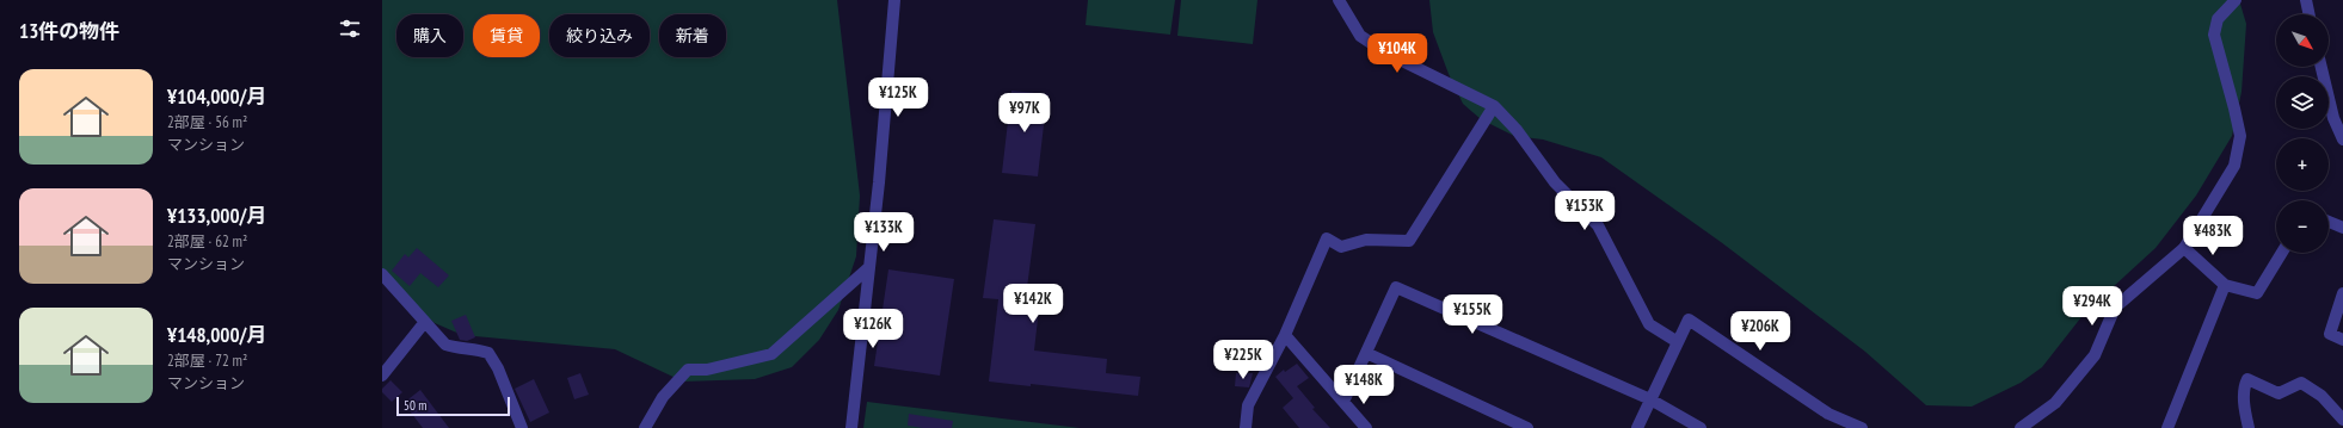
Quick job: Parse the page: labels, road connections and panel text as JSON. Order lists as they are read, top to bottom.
{
  "scale_bar": "50 m",
  "north": "bottom right",
  "page": {
    "heading": "13件の物件",
    "map_buttons": ["+", "−"],
    "chip": [
      "購入",
      "賃貸",
      "絞り込み",
      "新着"
    ],
    "price": [
      "¥104K",
      "¥125K",
      "¥97K",
      "¥153K",
      "¥133K",
      "¥483K",
      "¥142K",
      "¥294K",
      "¥155K",
      "¥126K",
      "¥206K",
      "¥225K",
      "¥148K"
    ],
    "list": [
      {
        "name": "¥104,000/月",
        "note": "2部屋 · 56 m² · マンション"
      },
      {
        "name": "¥133,000/月",
        "note": "2部屋 · 62 m² · マンション"
      },
      {
        "name": "¥148,000/月",
        "note": "2部屋 · 72 m² · マンション"
      }
    ],
    "scale": "50 m"
  }
}
